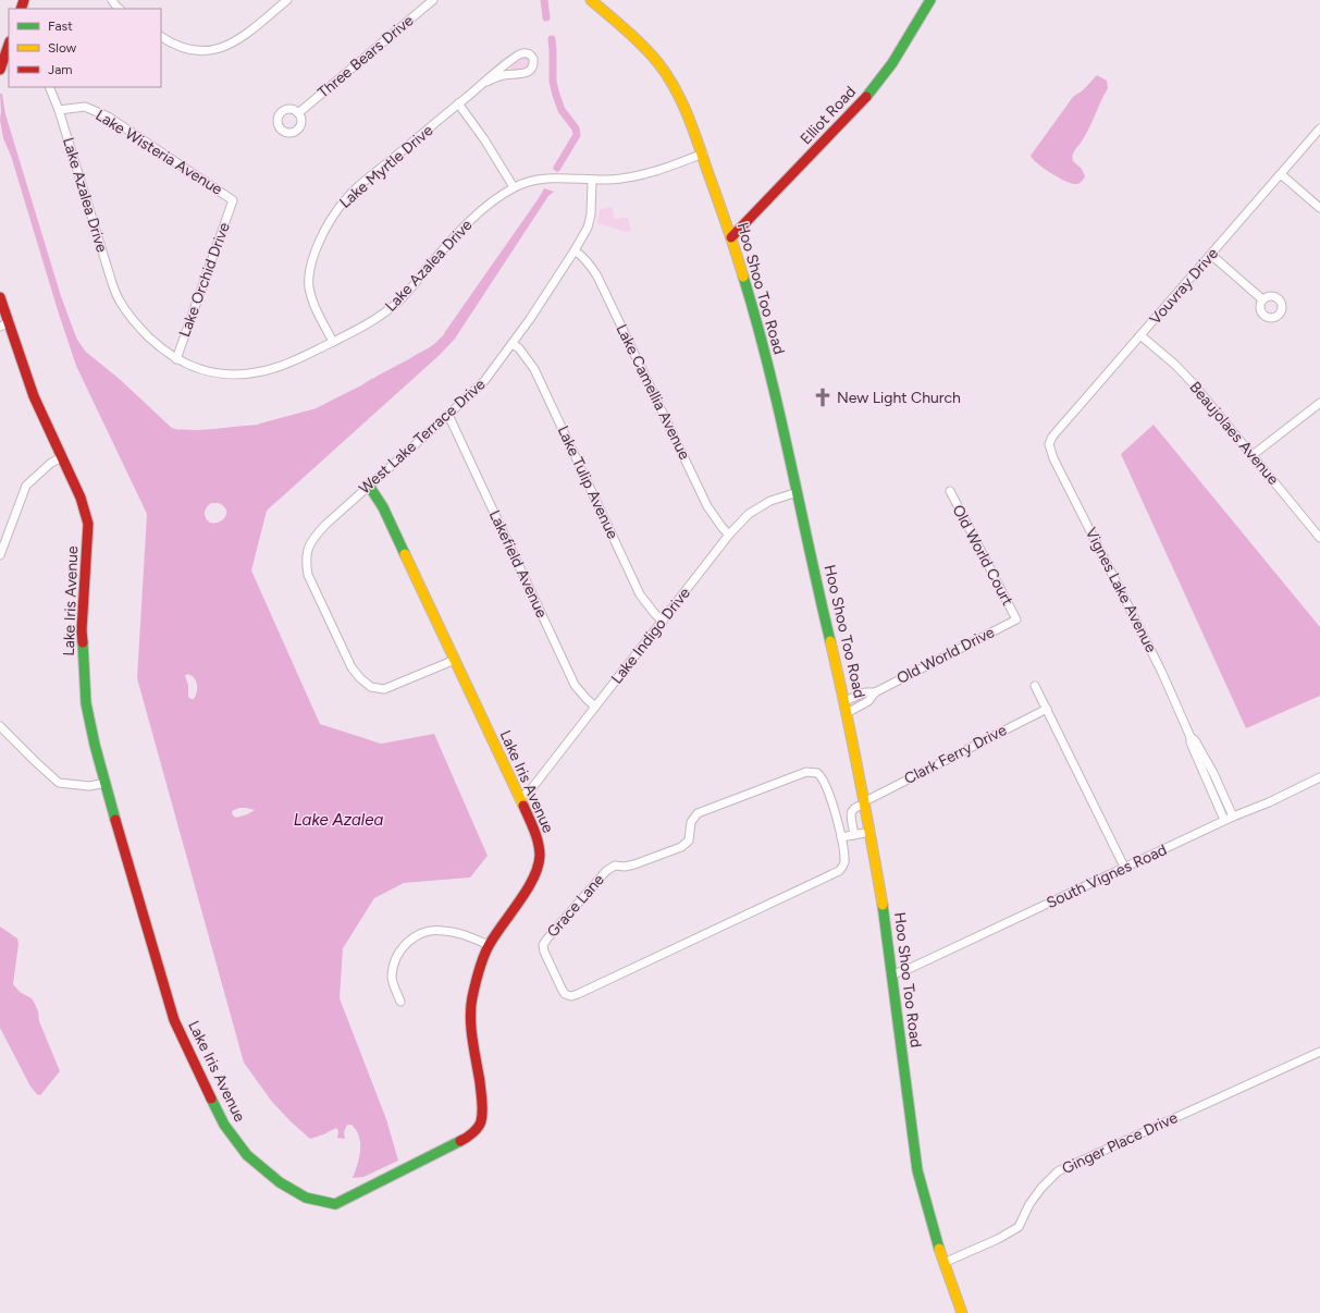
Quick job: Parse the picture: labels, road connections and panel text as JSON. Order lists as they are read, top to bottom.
{
  "streets": {
    "street": [
      "Three Bears Drive",
      "Elliot Road",
      "Lake Wisteria Avenue",
      "Lake Myrtle Drive",
      "Lake Azalea Drive",
      "Lake Orchid Drive",
      "Vouvray Drive",
      "Hoo Shoo Too Road",
      "Lake Camellia Avenue",
      "Beaujolaes Avenue",
      "West Lake Terrace Drive",
      "Lake Tulip Avenue",
      "Old World Court",
      "Lakefield Avenue",
      "Vignes Lake Avenue",
      "Lake Iris Avenue",
      "Lake Indigo Drive",
      "Old World Drive",
      "Clark Ferry Drive",
      "South Vignes Road",
      "Grace Lane",
      "Ginger Place Drive"
    ]
  },
  "crossings": [
    ["Elliot Road", "Hoo Shoo Too Road"],
    ["Lake Wisteria Avenue", "Lake Azalea Drive"],
    ["Lake Wisteria Avenue", "Lake Orchid Drive"],
    ["Lake Myrtle Drive", "Lake Azalea Drive"],
    ["Lake Azalea Drive", "Lake Orchid Drive"],
    ["Lake Azalea Drive", "Hoo Shoo Too Road"],
    ["Lake Azalea Drive", "West Lake Terrace Drive"],
    ["Vouvray Drive", "Beaujolaes Avenue"],
    ["Vouvray Drive", "Vignes Lake Avenue"],
    ["Hoo Shoo Too Road", "Lake Indigo Drive"],
    ["Hoo Shoo Too Road", "Old World Drive"],
    ["Hoo Shoo Too Road", "Clark Ferry Drive"],
    ["Hoo Shoo Too Road", "South Vignes Road"],
    ["Hoo Shoo Too Road", "Ginger Place Drive"],
    ["Lake Camellia Avenue", "West Lake Terrace Drive"],
    ["Lake Camellia Avenue", "Lake Indigo Drive"],
    ["West Lake Terrace Drive", "Lake Tulip Avenue"],
    ["West Lake Terrace Drive", "Lakefield Avenue"],
    ["West Lake Terrace Drive", "Lake Iris Avenue"],
    ["Lake Tulip Avenue", "Lake Indigo Drive"],
    ["Old World Court", "Old World Drive"],
    ["Lakefield Avenue", "Lake Indigo Drive"],
    ["Vignes Lake Avenue", "South Vignes Road"],
    ["Lake Iris Avenue", "Lake Indigo Drive"]
  ],
  "water": ["Lake Azalea"],
  "places": {
    "church": ["New Light Church"]
  },
  "legend": ["Fast", "Slow", "Jam"]
}
